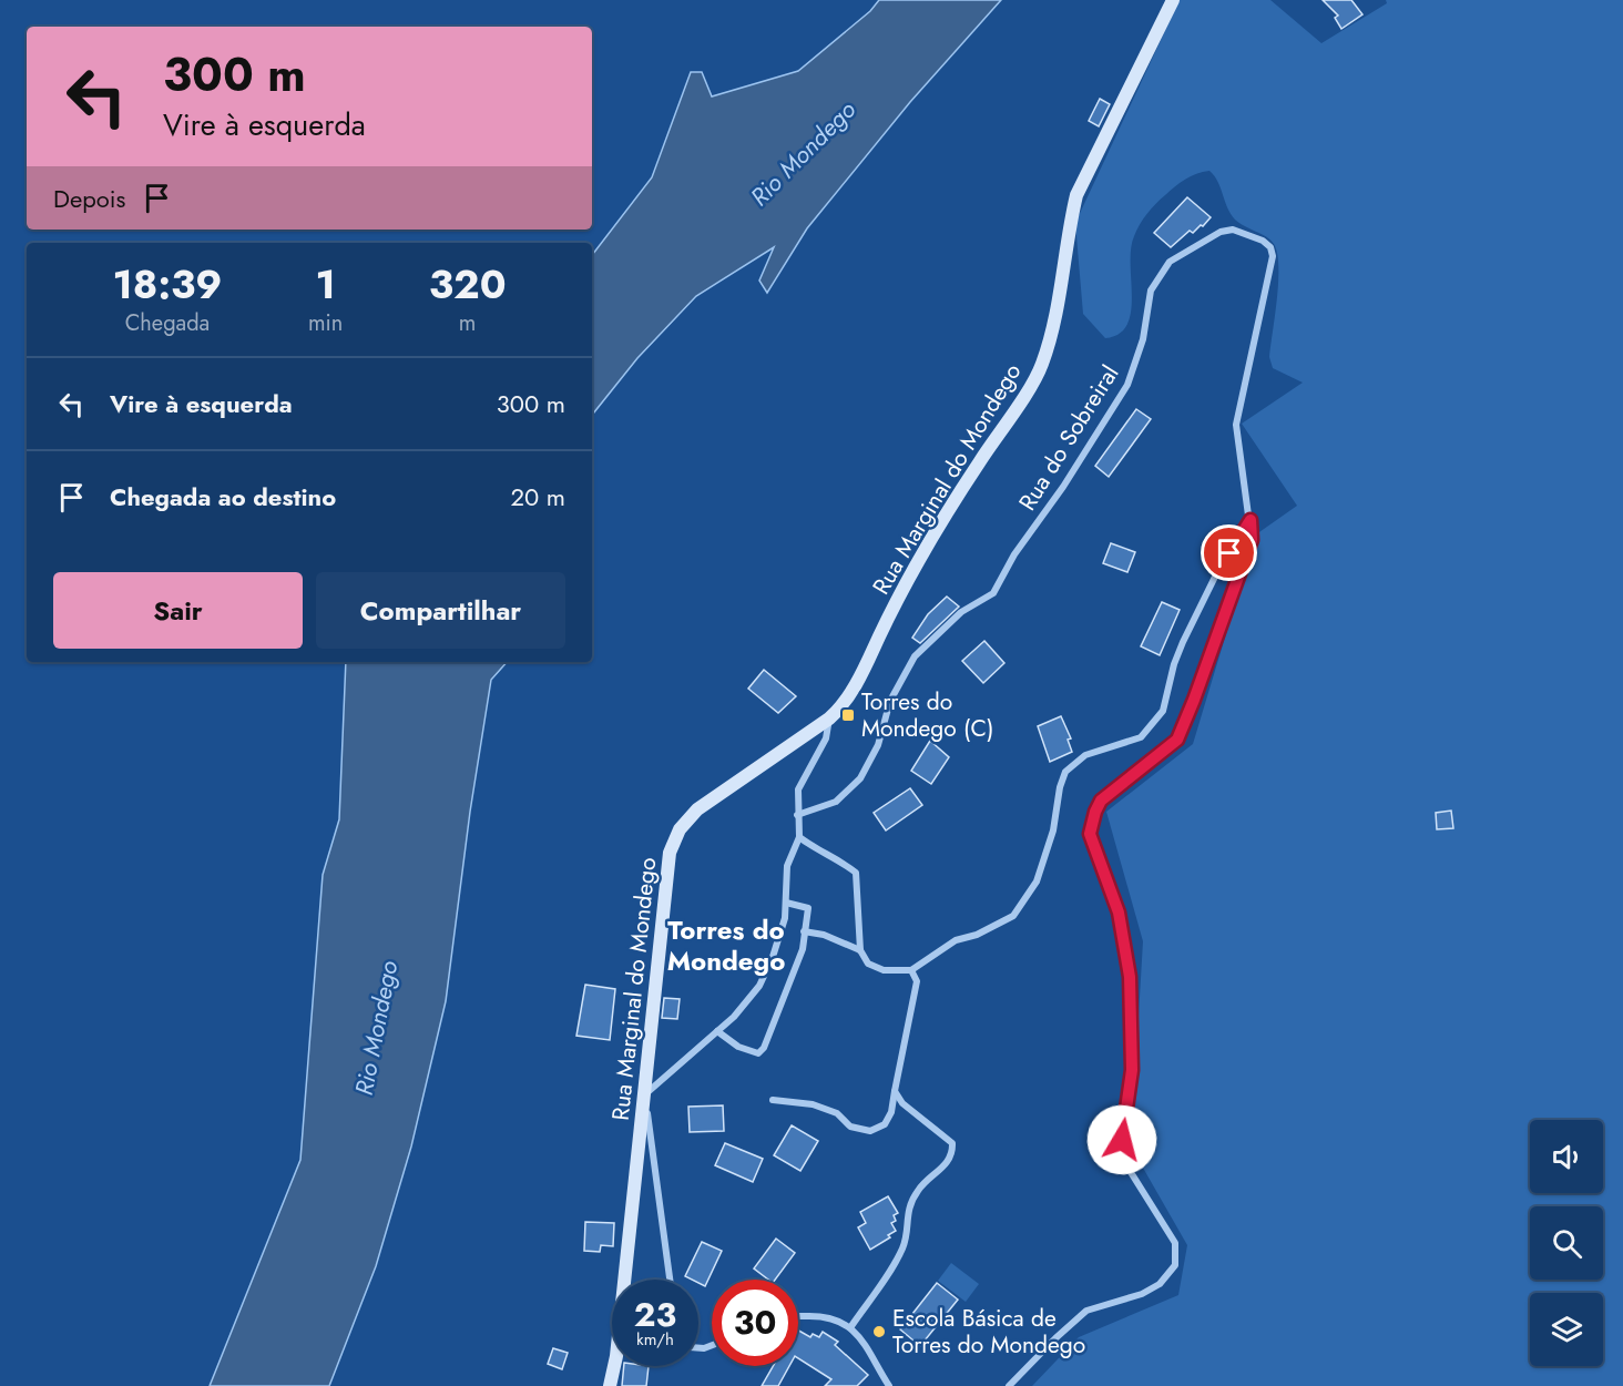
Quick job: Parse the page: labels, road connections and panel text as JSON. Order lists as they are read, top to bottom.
{
  "streets": {
    "main road": ["Rua Marginal do Mondego"],
    "street": ["Rua do Sobreiral"]
  },
  "districts": ["Torres do Mondego"],
  "water": ["Rio Mondego"],
  "places": {
    "transit": ["Torres do Mondego (C)"],
    "other": ["Escola Básica de Torres do Mondego"]
  },
  "page": {
    "turn": ["300 m", "Vire à esquerda"],
    "then": "Depois",
    "eta": [
      "18:39",
      "Chegada",
      "1",
      "min",
      "320",
      "m"
    ],
    "list": [
      {
        "name": "Vire à esquerda",
        "value": "300 m"
      },
      {
        "name": "Chegada ao destino",
        "value": "20 m"
      }
    ],
    "buttons": ["Sair", "Compartilhar"],
    "speed": "23 km/h",
    "limit": "30"
  }
}
